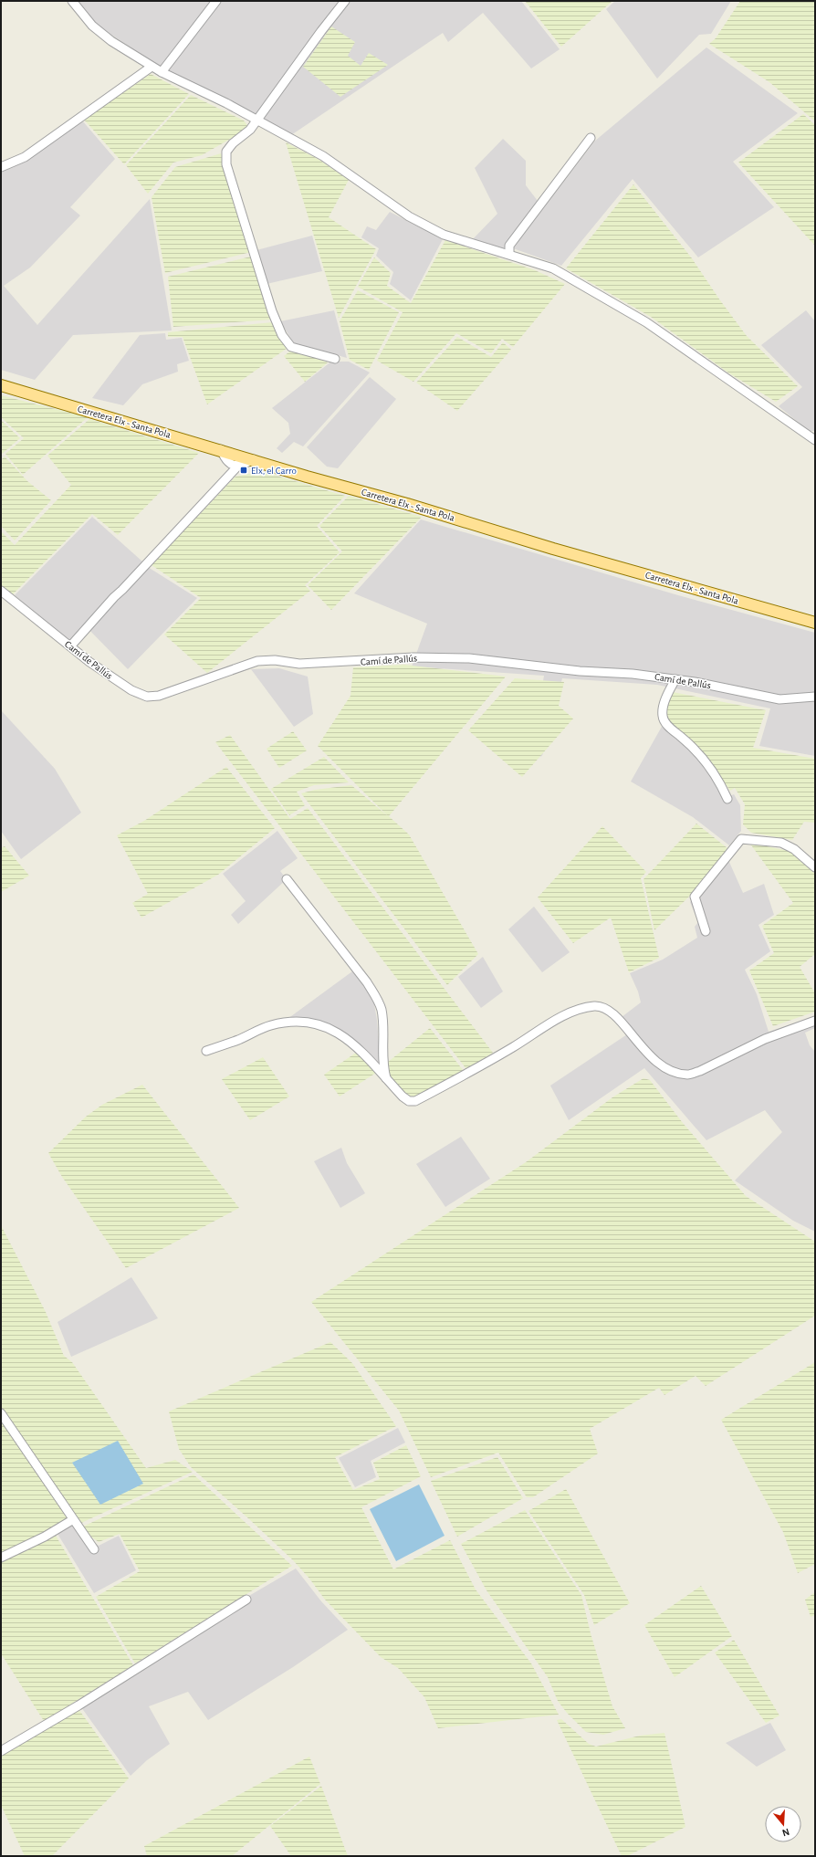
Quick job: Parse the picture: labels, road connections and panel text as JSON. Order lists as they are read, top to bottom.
{
  "streets": {
    "main road": ["Carretera Elx - Santa Pola"],
    "street": ["Camí de Pallús"]
  },
  "places": {
    "transit": ["Elx, el Carro"]
  },
  "north": "bottom"
}
